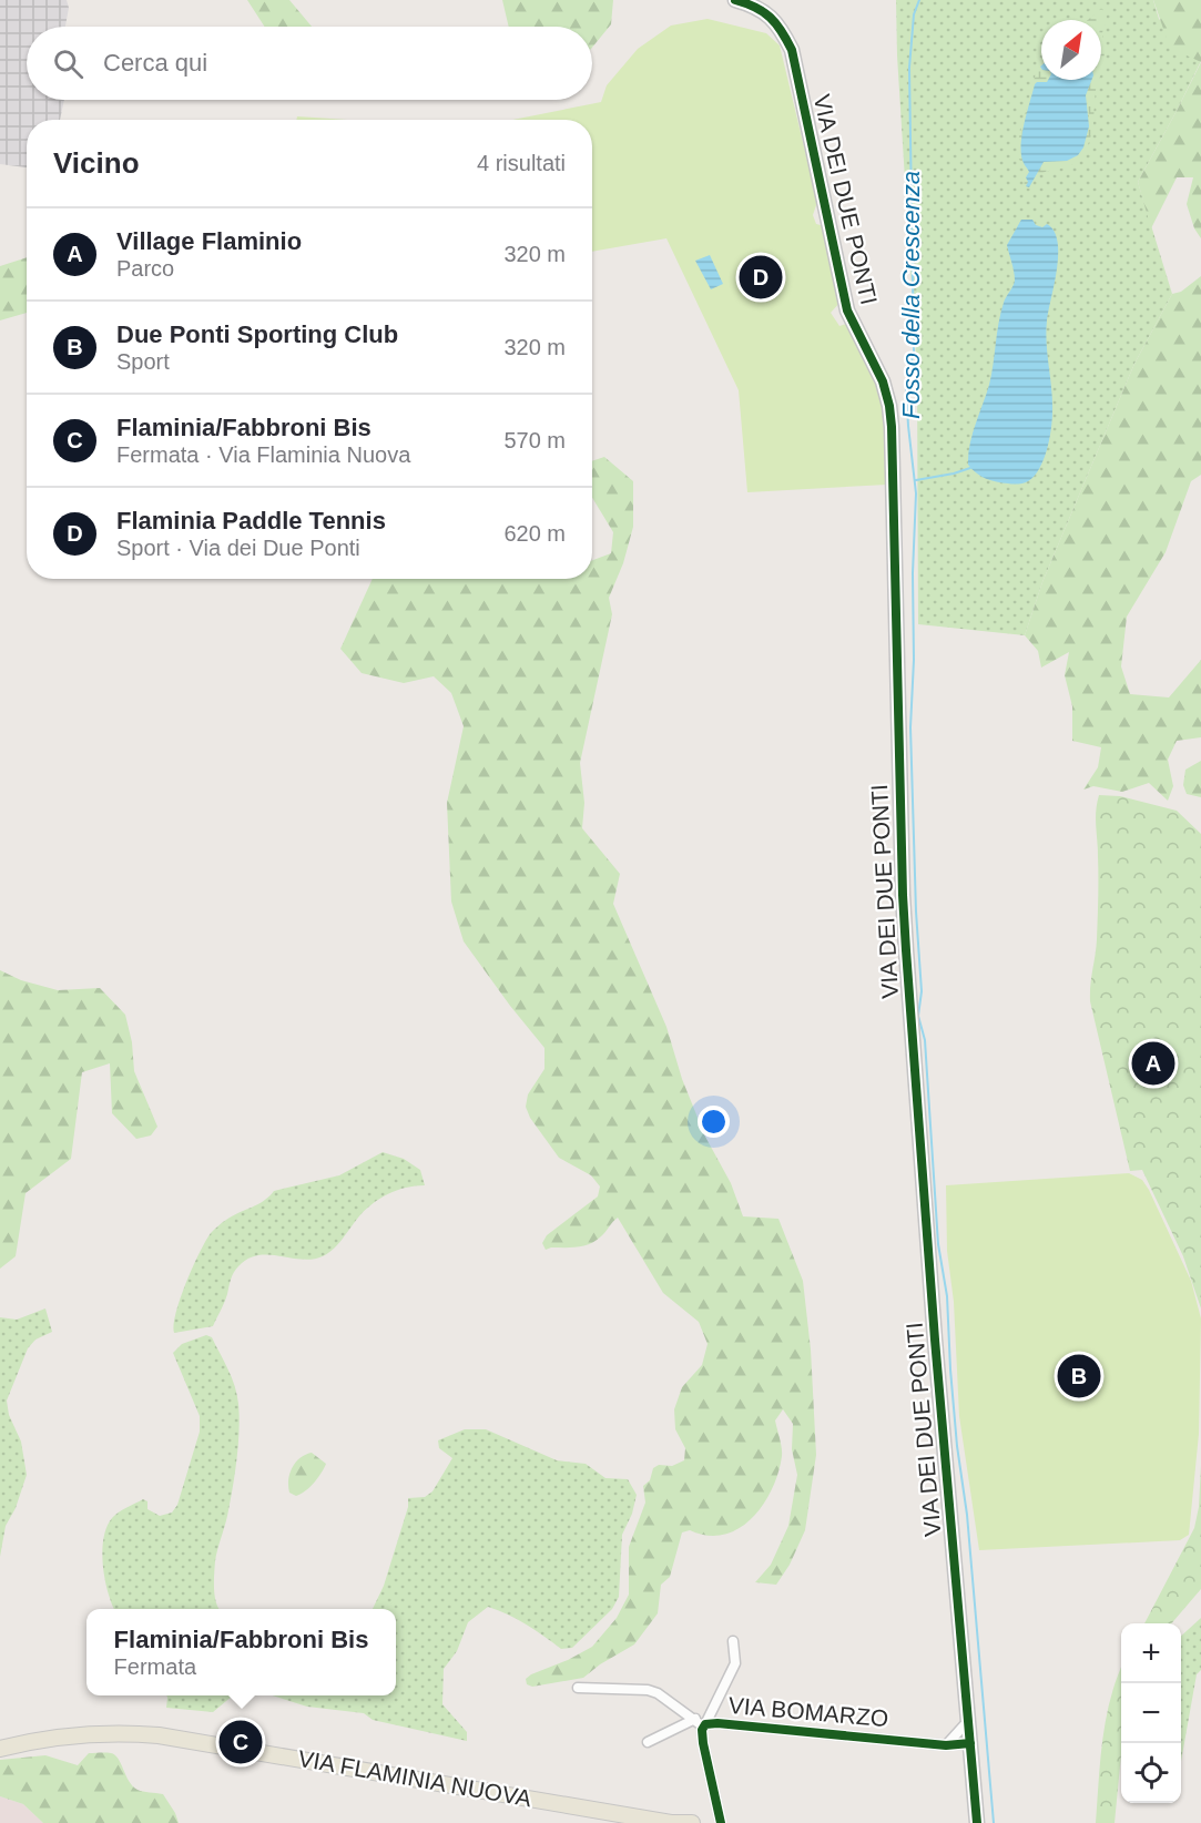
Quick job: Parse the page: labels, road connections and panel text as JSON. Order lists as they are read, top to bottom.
{
  "streets": {
    "main road": ["VIA FLAMINIA NUOVA"],
    "street": ["VIA DEI DUE PONTI", "VIA BOMARZO"]
  },
  "crossings": [
    ["VIA DEI DUE PONTI", "VIA BOMARZO"]
  ],
  "water": ["Fosso della Crescenza"],
  "north": "top right",
  "page": {
    "search": "Cerca qui",
    "heading": ["Vicino", "4 risultati"],
    "list": [
      {
        "mark": "A",
        "name": "Village Flaminio",
        "note": "Parco",
        "value": "320 m"
      },
      {
        "mark": "B",
        "name": "Due Ponti Sporting Club",
        "note": "Sport",
        "value": "320 m"
      },
      {
        "mark": "C",
        "name": "Flaminia/Fabbroni Bis",
        "note": "Fermata · Via Flaminia Nuova",
        "value": "570 m"
      },
      {
        "mark": "D",
        "name": "Flaminia Paddle Tennis",
        "note": "Sport · Via dei Due Ponti",
        "value": "620 m"
      }
    ],
    "pins": [
      "D",
      "A",
      "B",
      "C"
    ],
    "popup": ["Flaminia/Fabbroni Bis", "Fermata"],
    "map_buttons": ["+", "−"]
  }
}
